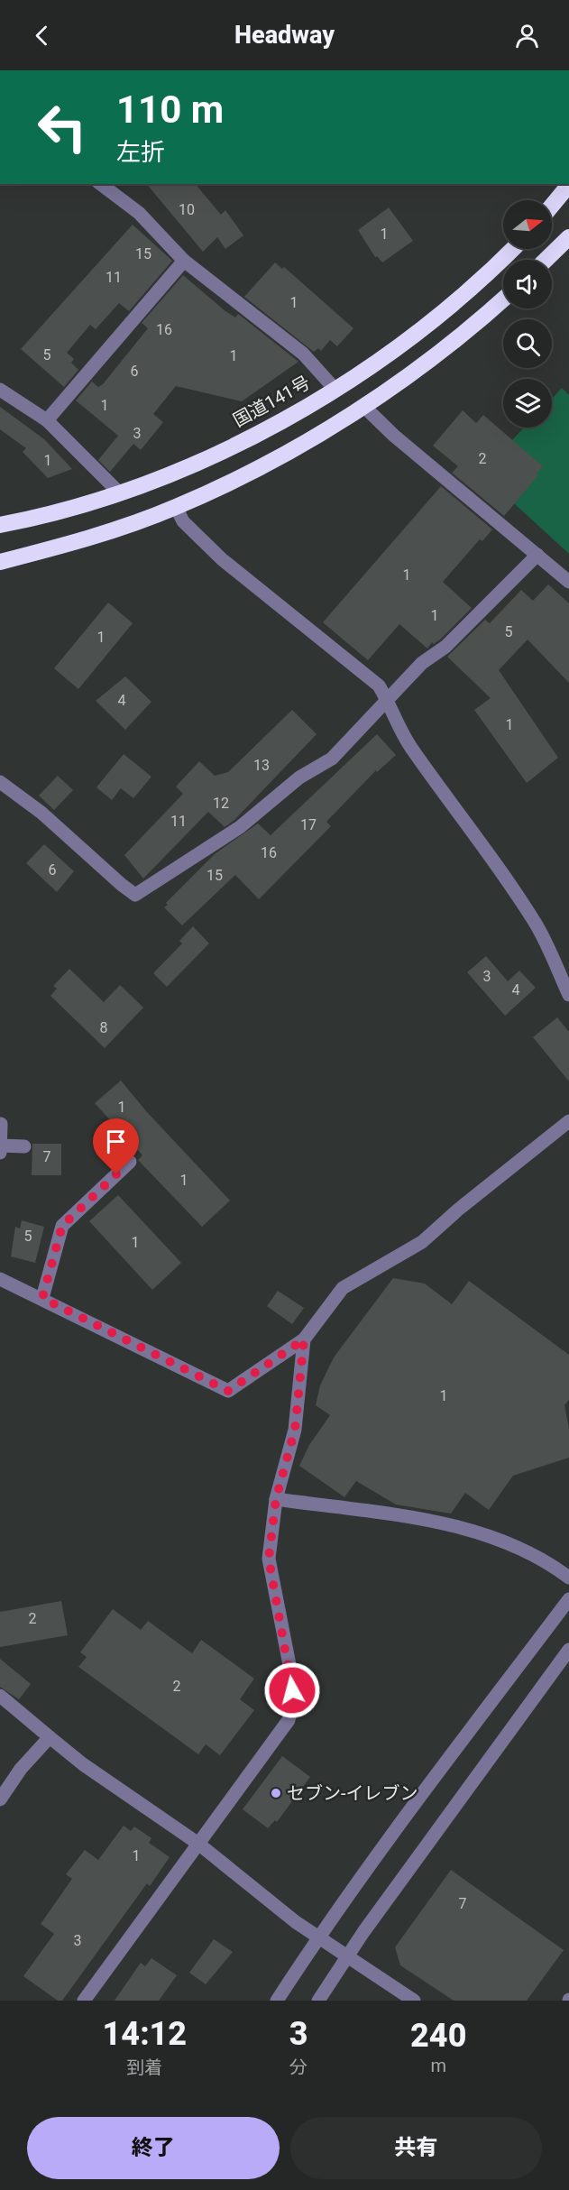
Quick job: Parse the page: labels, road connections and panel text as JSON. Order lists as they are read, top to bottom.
{
  "streets": {
    "highway": ["国道141号"]
  },
  "places": ["セブン-イレブン"],
  "house_numbers": [
    "10",
    "1",
    "15",
    "11",
    "1",
    "16",
    "5",
    "1",
    "6",
    "1",
    "3",
    "2",
    "1",
    "1",
    "1",
    "5",
    "1",
    "4",
    "1",
    "13",
    "12",
    "11",
    "17",
    "16",
    "6",
    "15",
    "3",
    "4",
    "8",
    "1",
    "7",
    "1",
    "5",
    "1",
    "1",
    "2",
    "2",
    "1",
    "7",
    "3"
  ],
  "north": "right",
  "page": {
    "header": "Headway",
    "turn": ["110 m", "左折"],
    "eta": [
      "14:12",
      "到着",
      "3",
      "分",
      "240",
      "m"
    ],
    "buttons": ["終了", "共有"]
  }
}
